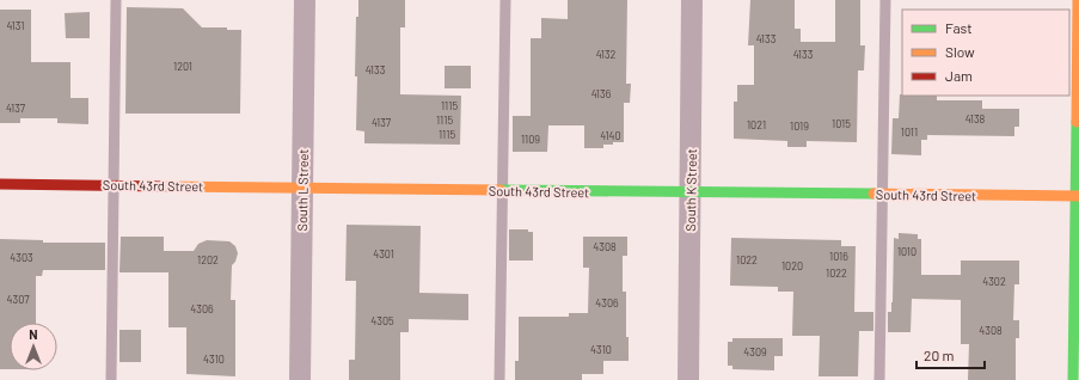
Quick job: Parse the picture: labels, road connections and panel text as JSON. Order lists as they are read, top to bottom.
{
  "streets": {
    "street": ["South 43rd Street", "South L Street", "South K Street"]
  },
  "crossings": [
    ["South 43rd Street", "South L Street"],
    ["South 43rd Street", "South K Street"]
  ],
  "house_numbers": [
    "4131",
    "4133",
    "4132",
    "4133",
    "1201",
    "4133",
    "4136",
    "1115",
    "4137",
    "4138",
    "1115",
    "4137",
    "1015",
    "1021",
    "1019",
    "1011",
    "1115",
    "4140",
    "1109",
    "4308",
    "1010",
    "4301",
    "1016",
    "4303",
    "1202",
    "1022",
    "1020",
    "1022",
    "4302",
    "4307",
    "4306",
    "4306",
    "4305",
    "4308",
    "4310",
    "4309",
    "4310"
  ],
  "legend": ["Fast", "Slow", "Jam"],
  "scale_bar": "20 m",
  "north": "top"
}
